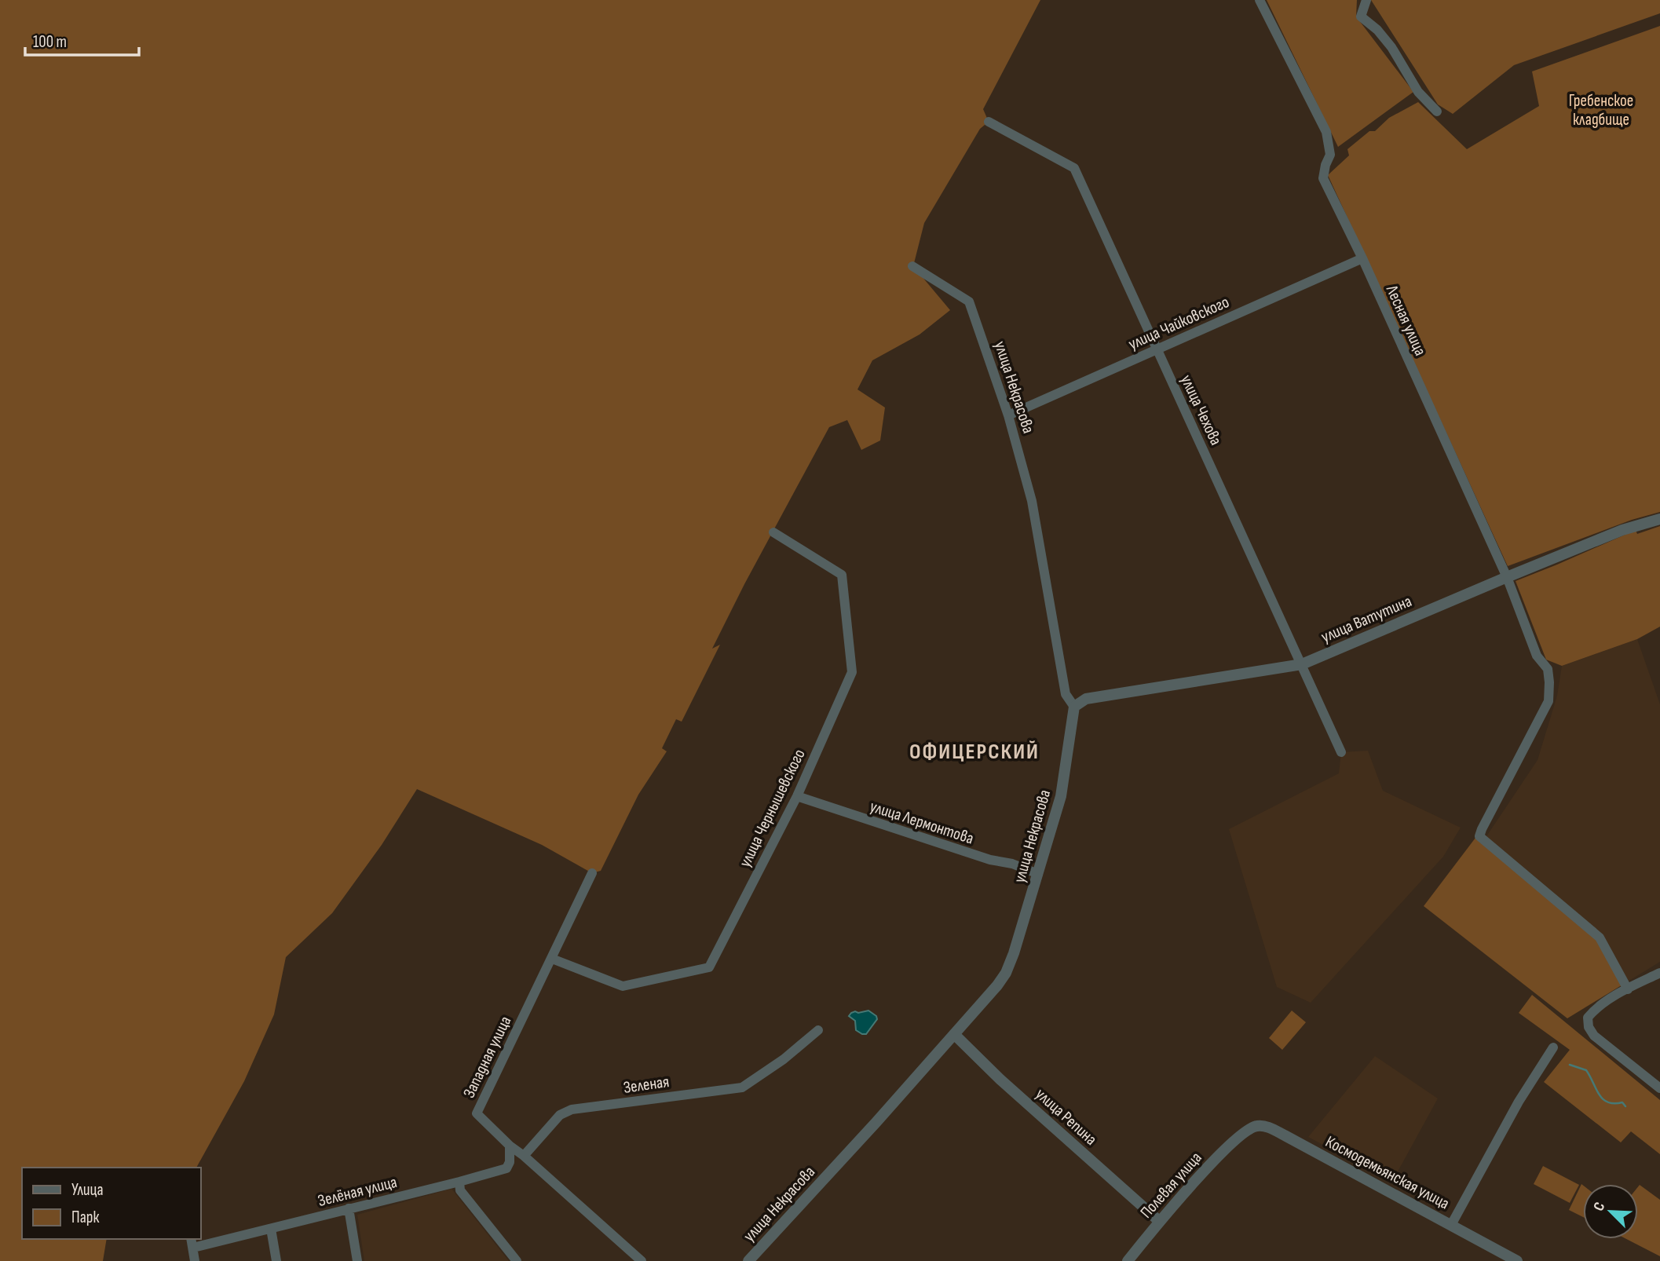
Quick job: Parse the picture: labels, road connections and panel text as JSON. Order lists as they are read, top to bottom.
{
  "streets": {
    "street": [
      "Лесная улица",
      "улица Чайковского",
      "улица Некрасова",
      "улица Чехова",
      "улица Ватутина",
      "улица Чернышевского",
      "улица Лермонтова",
      "Западная улица",
      "Зеленая",
      "улица Репина",
      "Космодемьянская улица",
      "Полевая улица",
      "Зелёная улица"
    ]
  },
  "crossings": [
    ["Лесная улица", "улица Чайковского"],
    ["Лесная улица", "улица Ватутина"],
    ["улица Чайковского", "улица Некрасова"],
    ["улица Чайковского", "улица Чехова"],
    ["улица Некрасова", "улица Ватутина"],
    ["улица Некрасова", "улица Лермонтова"],
    ["улица Некрасова", "улица Репина"],
    ["улица Чехова", "улица Ватутина"],
    ["улица Чернышевского", "улица Лермонтова"],
    ["улица Чернышевского", "Западная улица"],
    ["Западная улица", "Зеленая"],
    ["Западная улица", "Зелёная улица"],
    ["улица Репина", "Полевая улица"],
    ["Космодемьянская улица", "Полевая улица"]
  ],
  "districts": ["ОФИЦЕРСКИЙ"],
  "parks": ["Гребенское кладбище"],
  "legend": ["Улица", "Парк"],
  "scale_bar": "100 m",
  "north": "top left"
}
